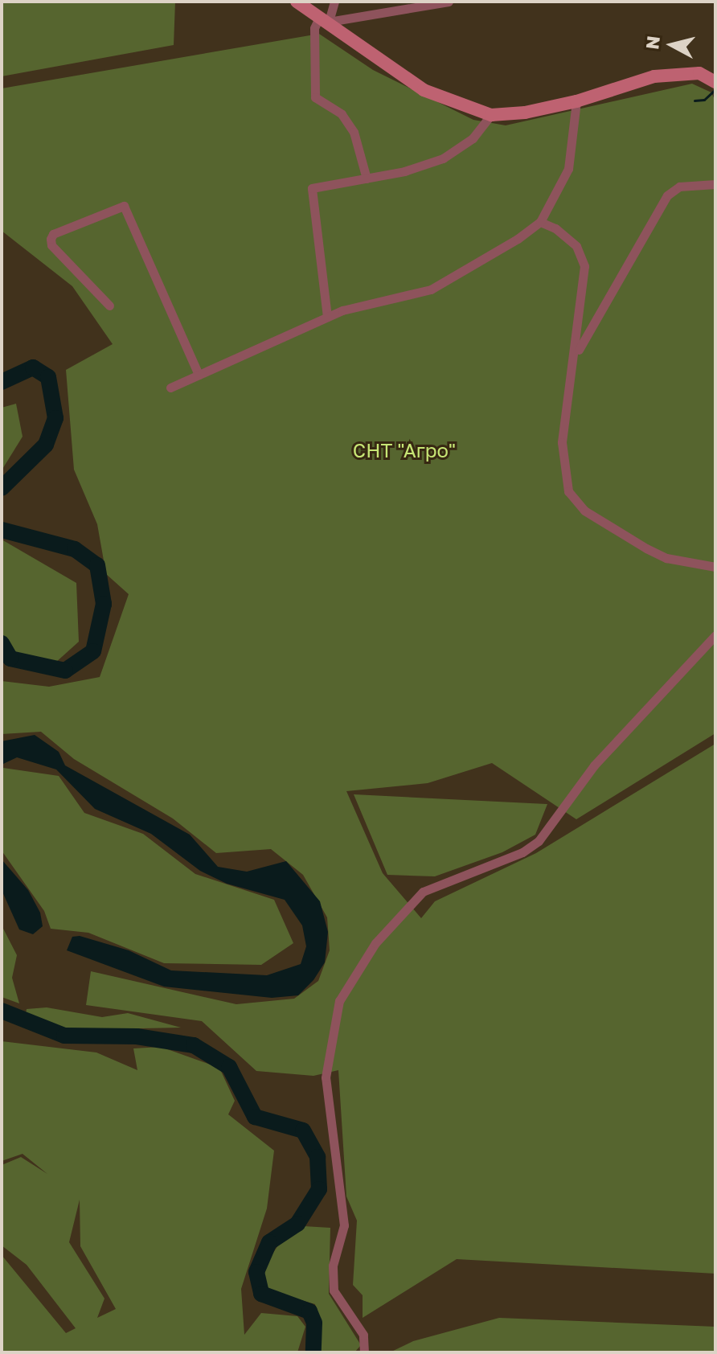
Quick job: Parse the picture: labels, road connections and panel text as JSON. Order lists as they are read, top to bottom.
{
  "parks": ["СНТ \"Агро\""],
  "north": "left"
}
